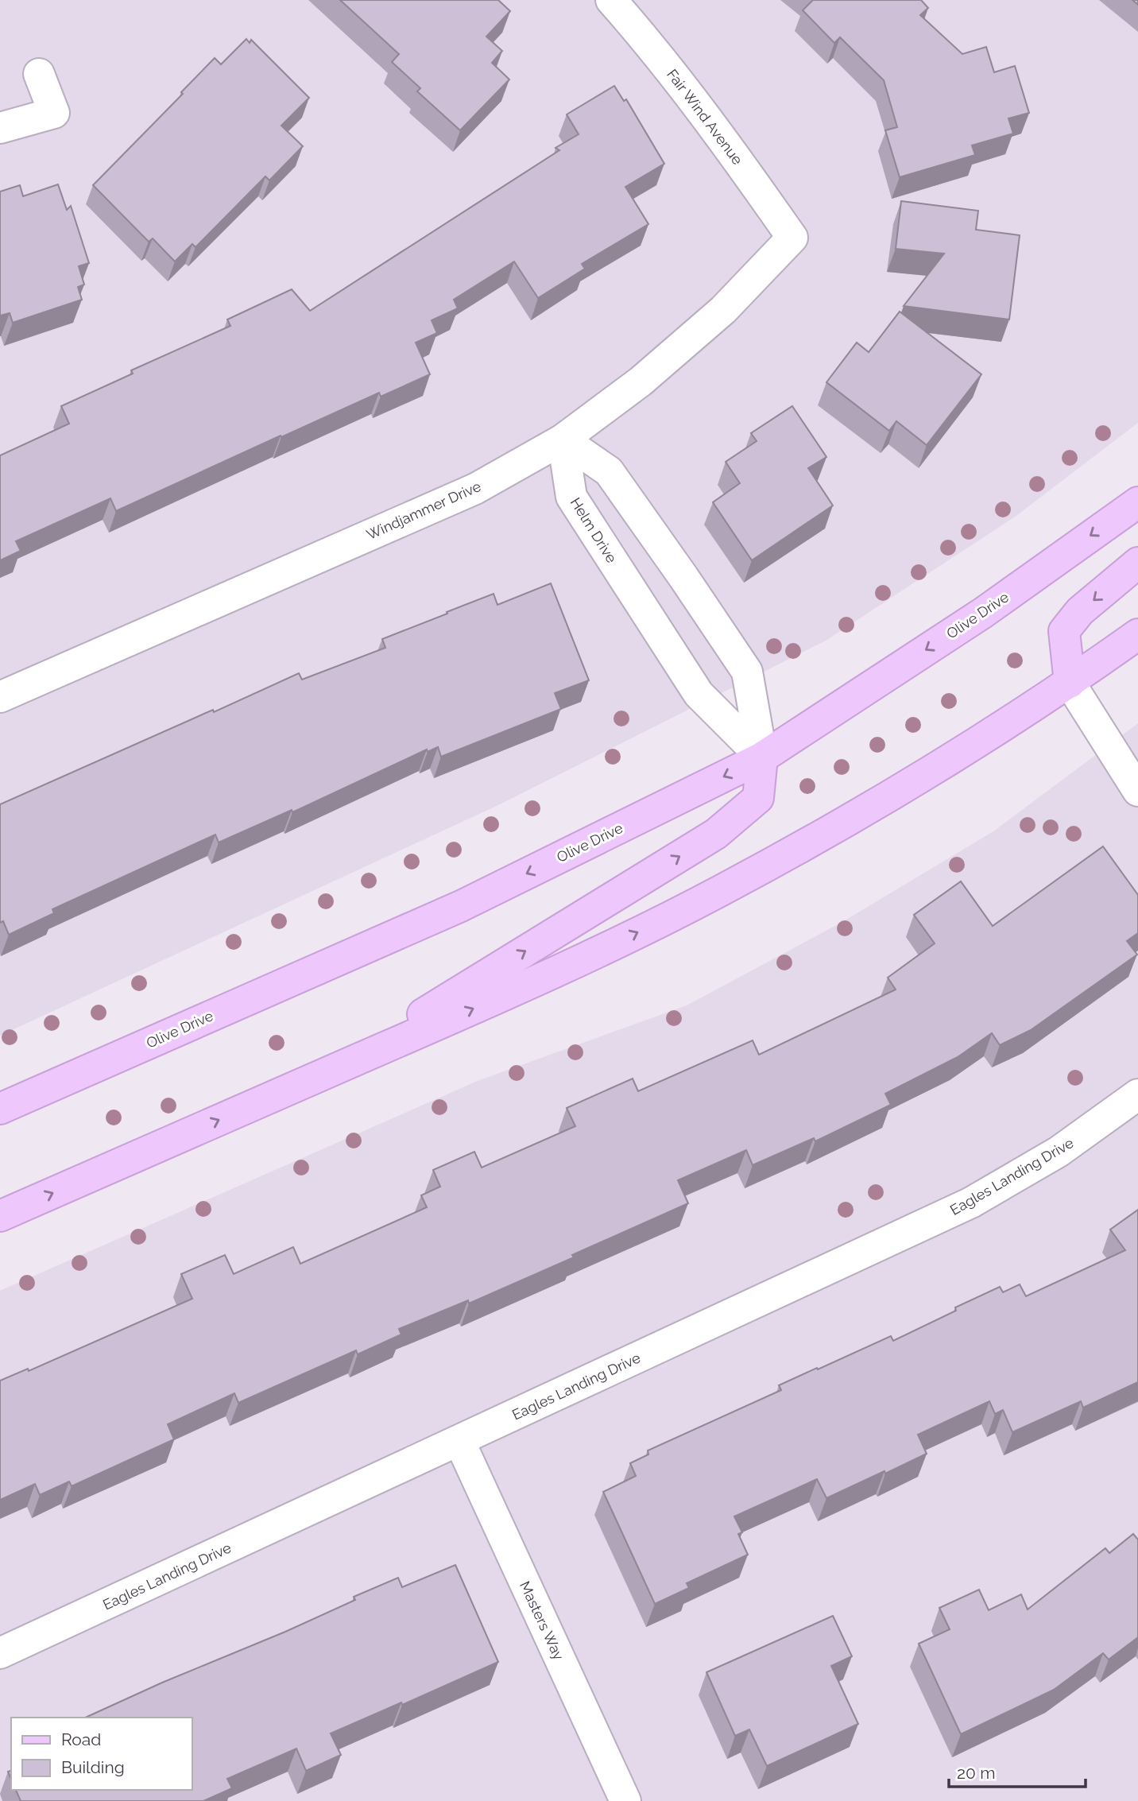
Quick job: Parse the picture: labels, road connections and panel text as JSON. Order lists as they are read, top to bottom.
{
  "streets": {
    "main road": ["Olive Drive"],
    "street": [
      "Fair Wind Avenue",
      "Windjammer Drive",
      "Helm Drive",
      "Eagles Landing Drive",
      "Masters Way"
    ]
  },
  "crossings": [
    ["Fair Wind Avenue", "Windjammer Drive"],
    ["Windjammer Drive", "Helm Drive"],
    ["Helm Drive", "Olive Drive"],
    ["Eagles Landing Drive", "Masters Way"]
  ],
  "legend": ["Road", "Building"],
  "scale_bar": "20 m"
}
